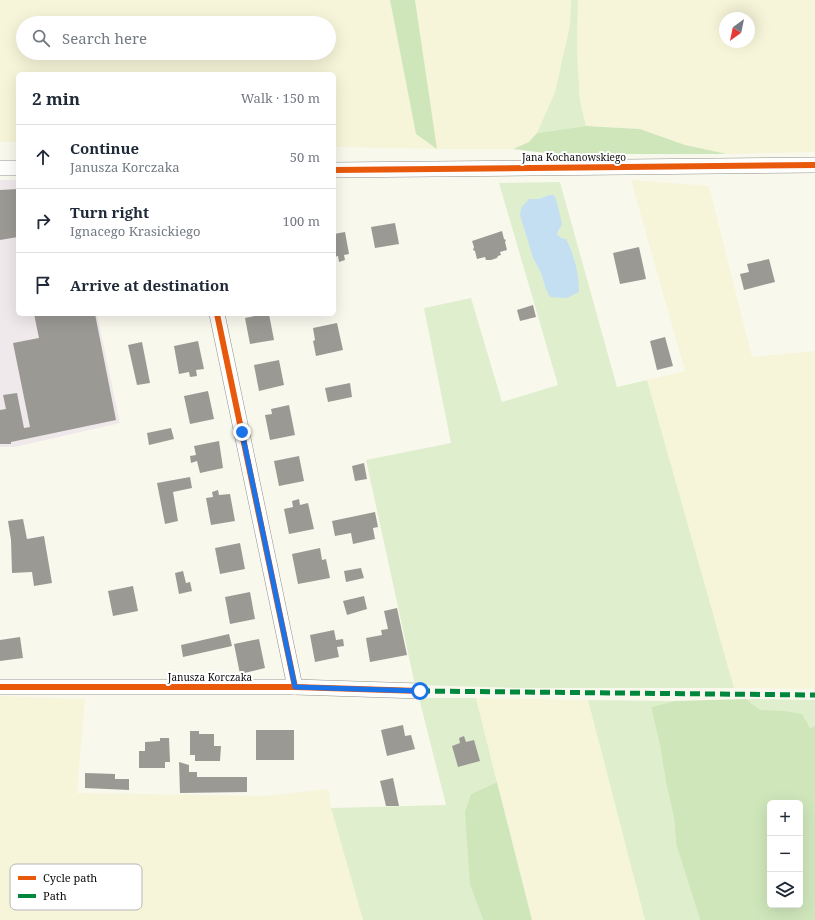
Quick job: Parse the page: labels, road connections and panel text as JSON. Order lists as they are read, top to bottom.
{
  "streets": {
    "street": ["Jana Kochanowskiego", "Janusza Korczaka"]
  },
  "legend": ["Cycle path", "Path"],
  "north": "bottom left",
  "page": {
    "search": "Search here",
    "heading": ["2 min", "Walk · 150 m"],
    "list": [
      ["Continue", "Janusza Korczaka", "50 m"],
      ["Turn right", "Ignacego Krasickiego", "100 m"],
      "Arrive at destination"
    ],
    "map_buttons": ["+", "−"]
  }
}
